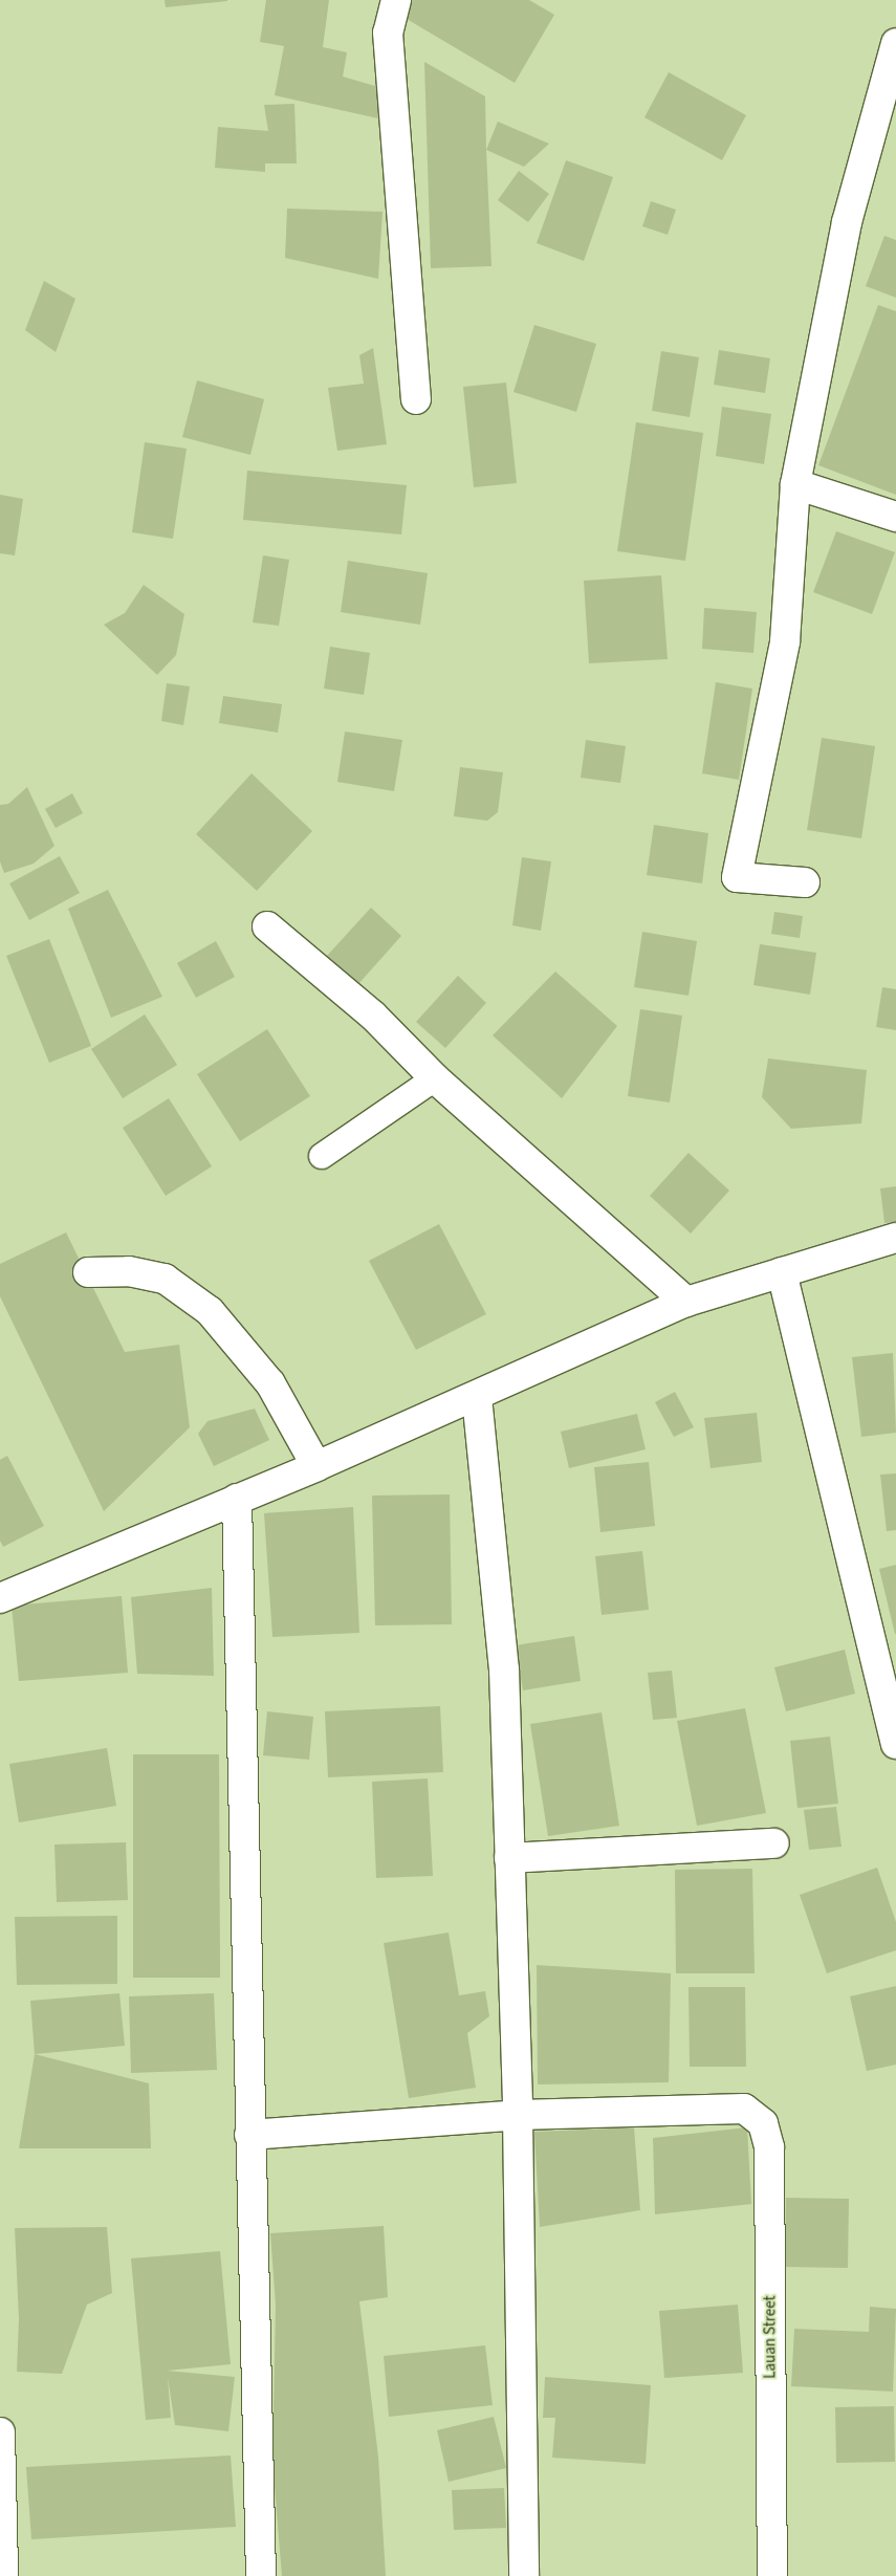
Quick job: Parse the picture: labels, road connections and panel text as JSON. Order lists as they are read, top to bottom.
{
  "streets": {
    "street": ["Lauan Street"]
  }
}
